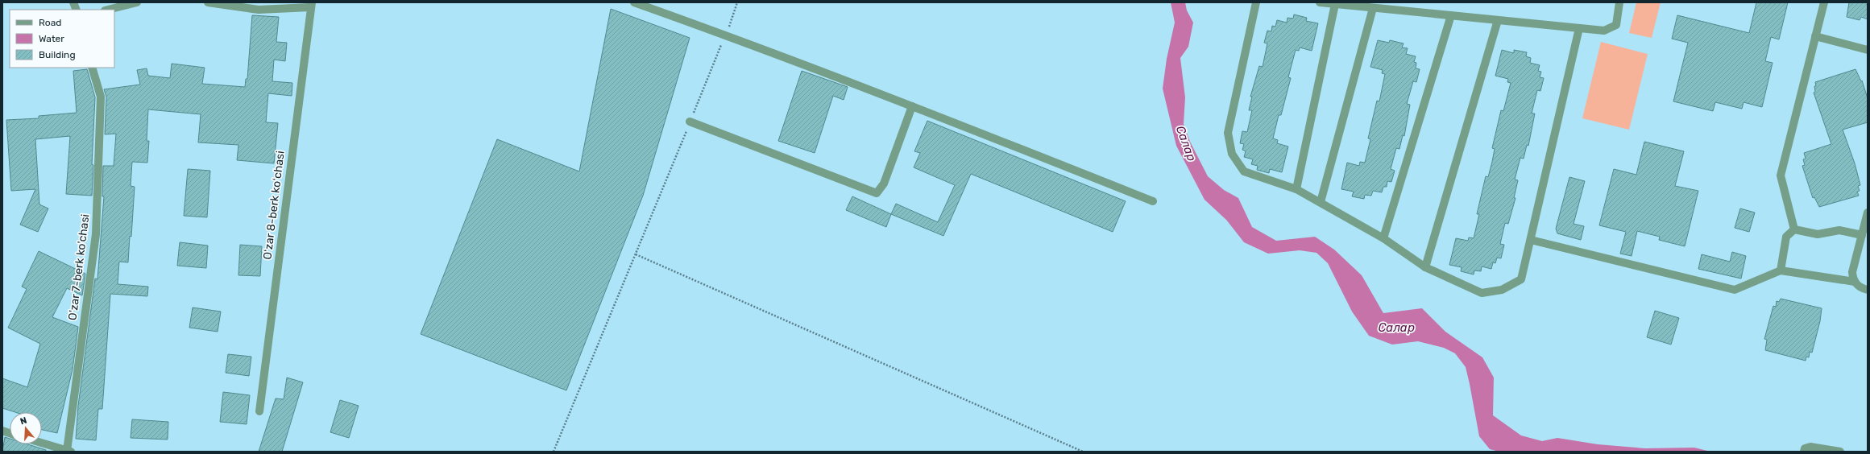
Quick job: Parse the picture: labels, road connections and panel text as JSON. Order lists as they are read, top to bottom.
{
  "streets": {
    "street": ["Oʻzar 8-berk koʻchasi", "O'zar 7-berk ko'chasi"]
  },
  "water": ["Салар"],
  "legend": ["Road", "Water", "Building"],
  "north": "top"
}
